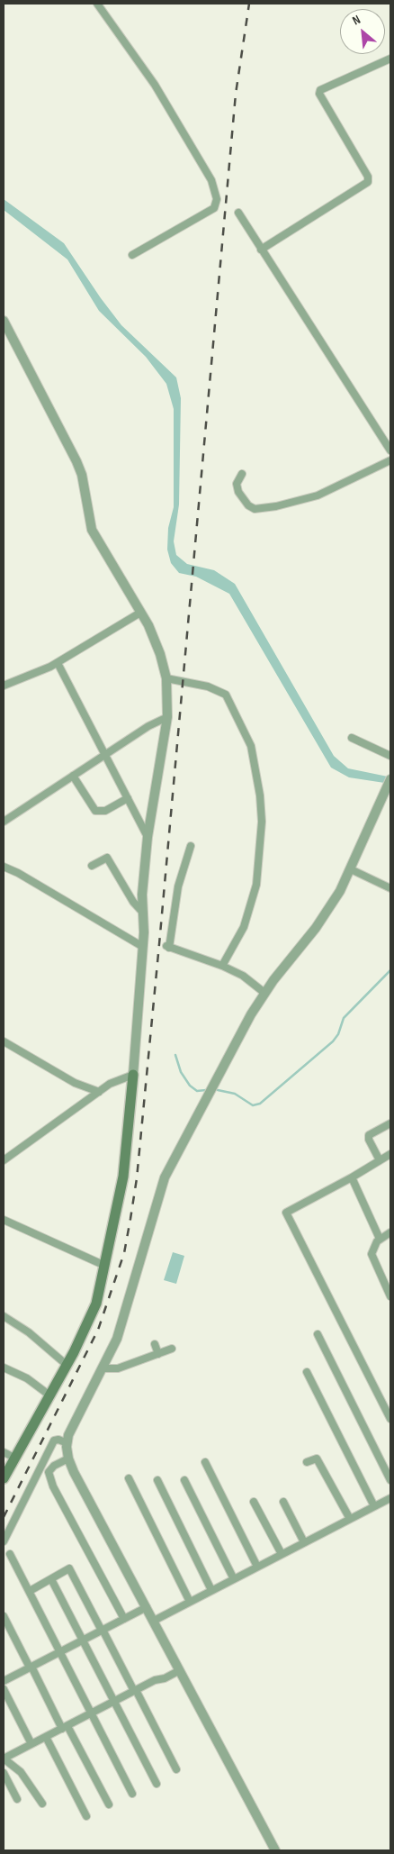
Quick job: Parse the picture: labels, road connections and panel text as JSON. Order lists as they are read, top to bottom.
{
  "north": "top left"
}
